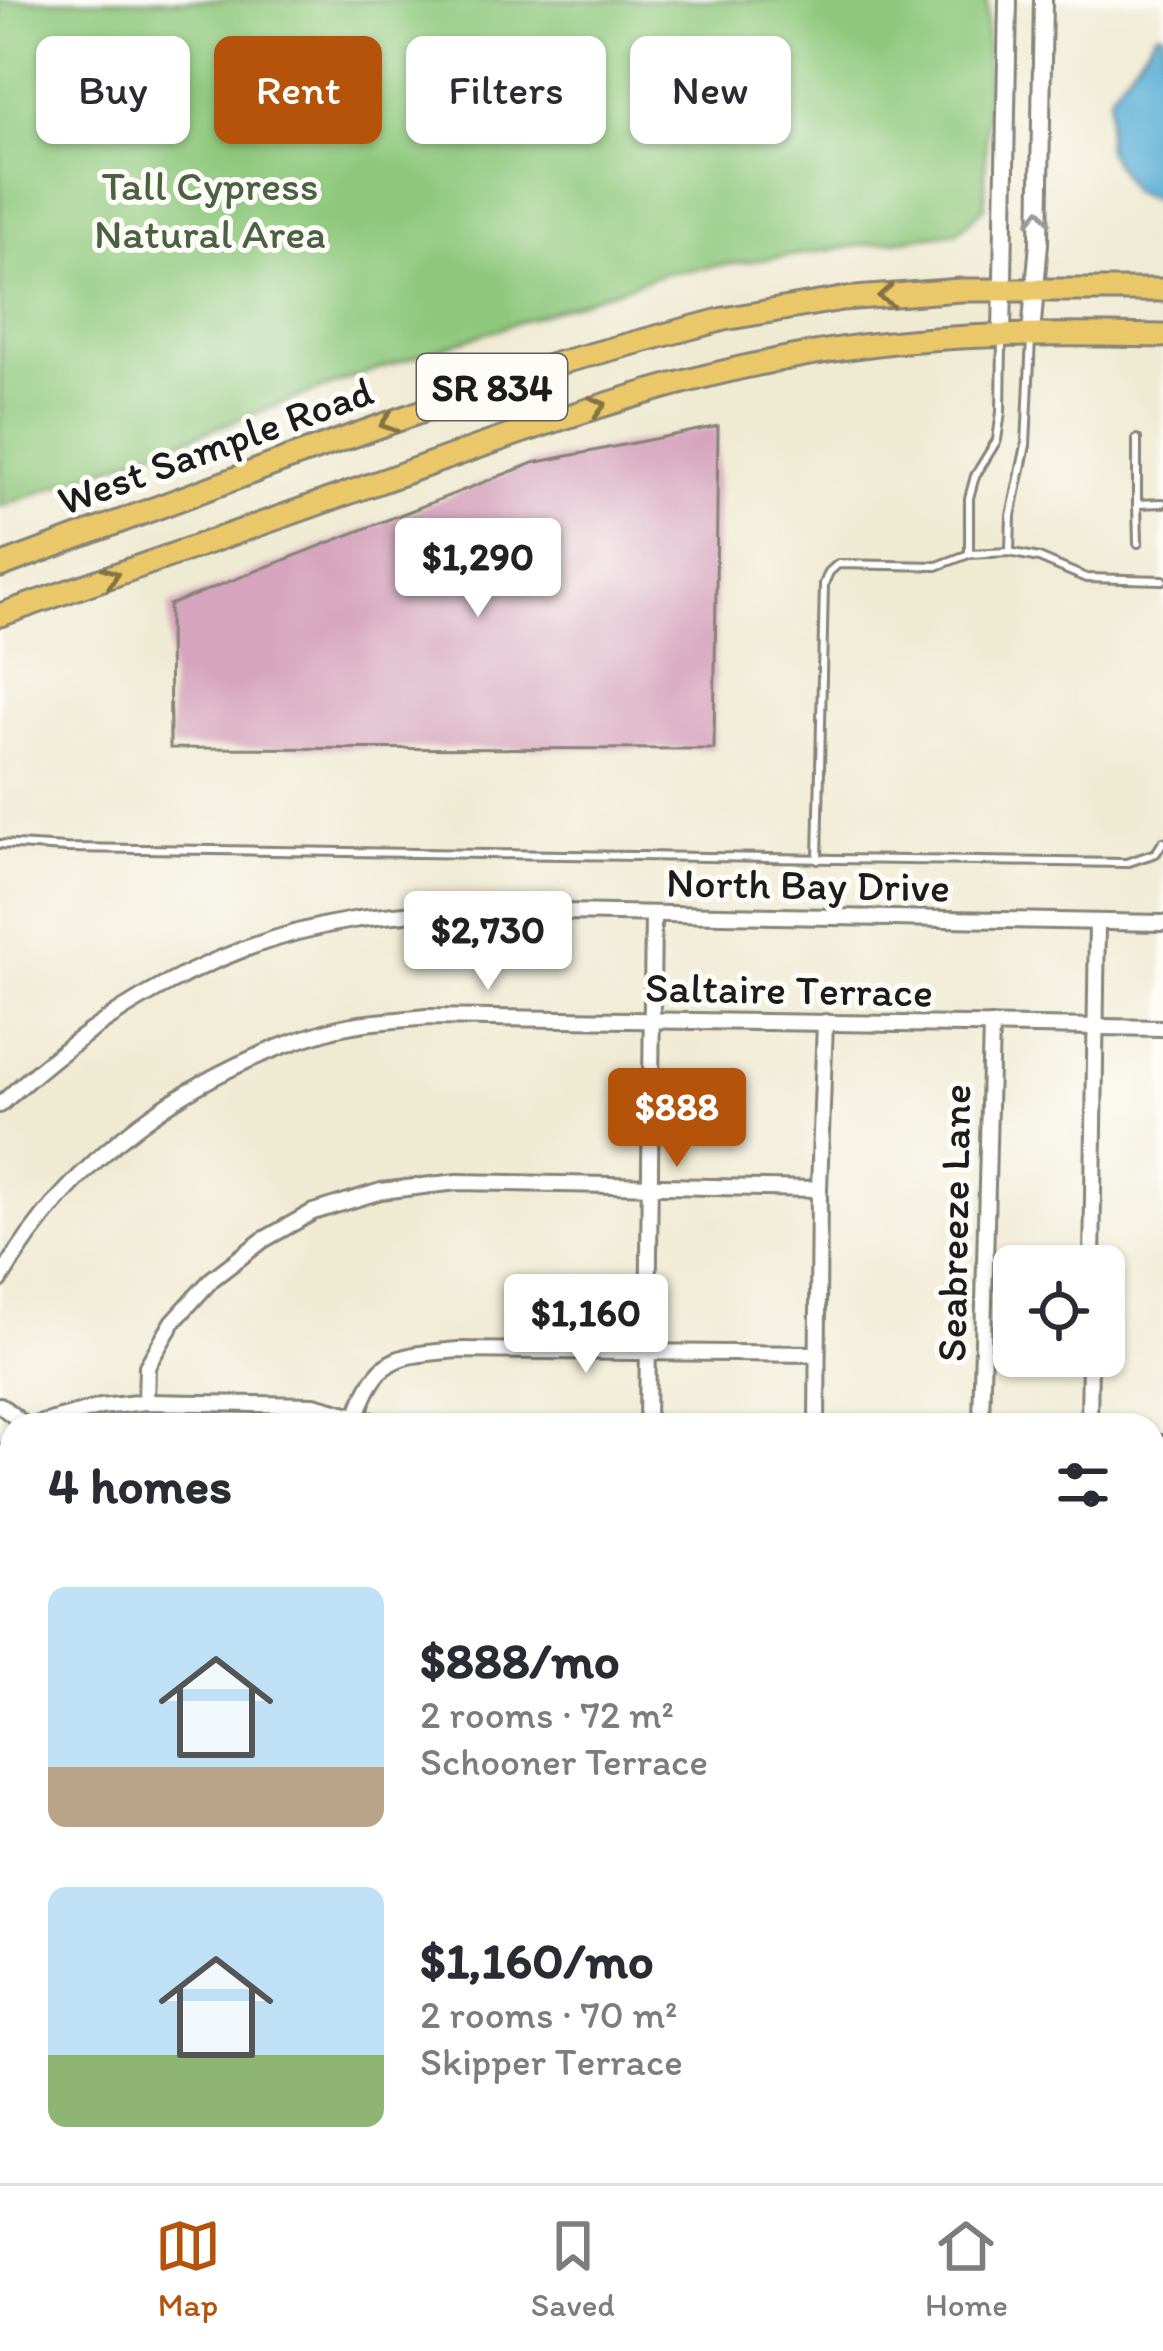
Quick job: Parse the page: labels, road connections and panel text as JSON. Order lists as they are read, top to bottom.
{
  "streets": {
    "main road": ["SR 834", "West Sample Road"],
    "street": ["North Bay Drive", "Saltaire Terrace", "Seabreeze Lane"]
  },
  "crossings": [
    ["Saltaire Terrace", "Seabreeze Lane"]
  ],
  "parks": ["Tall Cypress Natural Area"],
  "page": {
    "chip": [
      "Buy",
      "Rent",
      "Filters",
      "New"
    ],
    "price": [
      "$1,290",
      "$2,730",
      "$888",
      "$1,160"
    ],
    "heading": "4 homes",
    "list": [
      {
        "name": "$888/mo",
        "note": "2 rooms · 72 m² · Schooner Terrace"
      },
      {
        "name": "$1,160/mo",
        "note": "2 rooms · 70 m² · Skipper Terrace"
      }
    ],
    "tabs": ["Map", "Saved", "Home"]
  }
}
